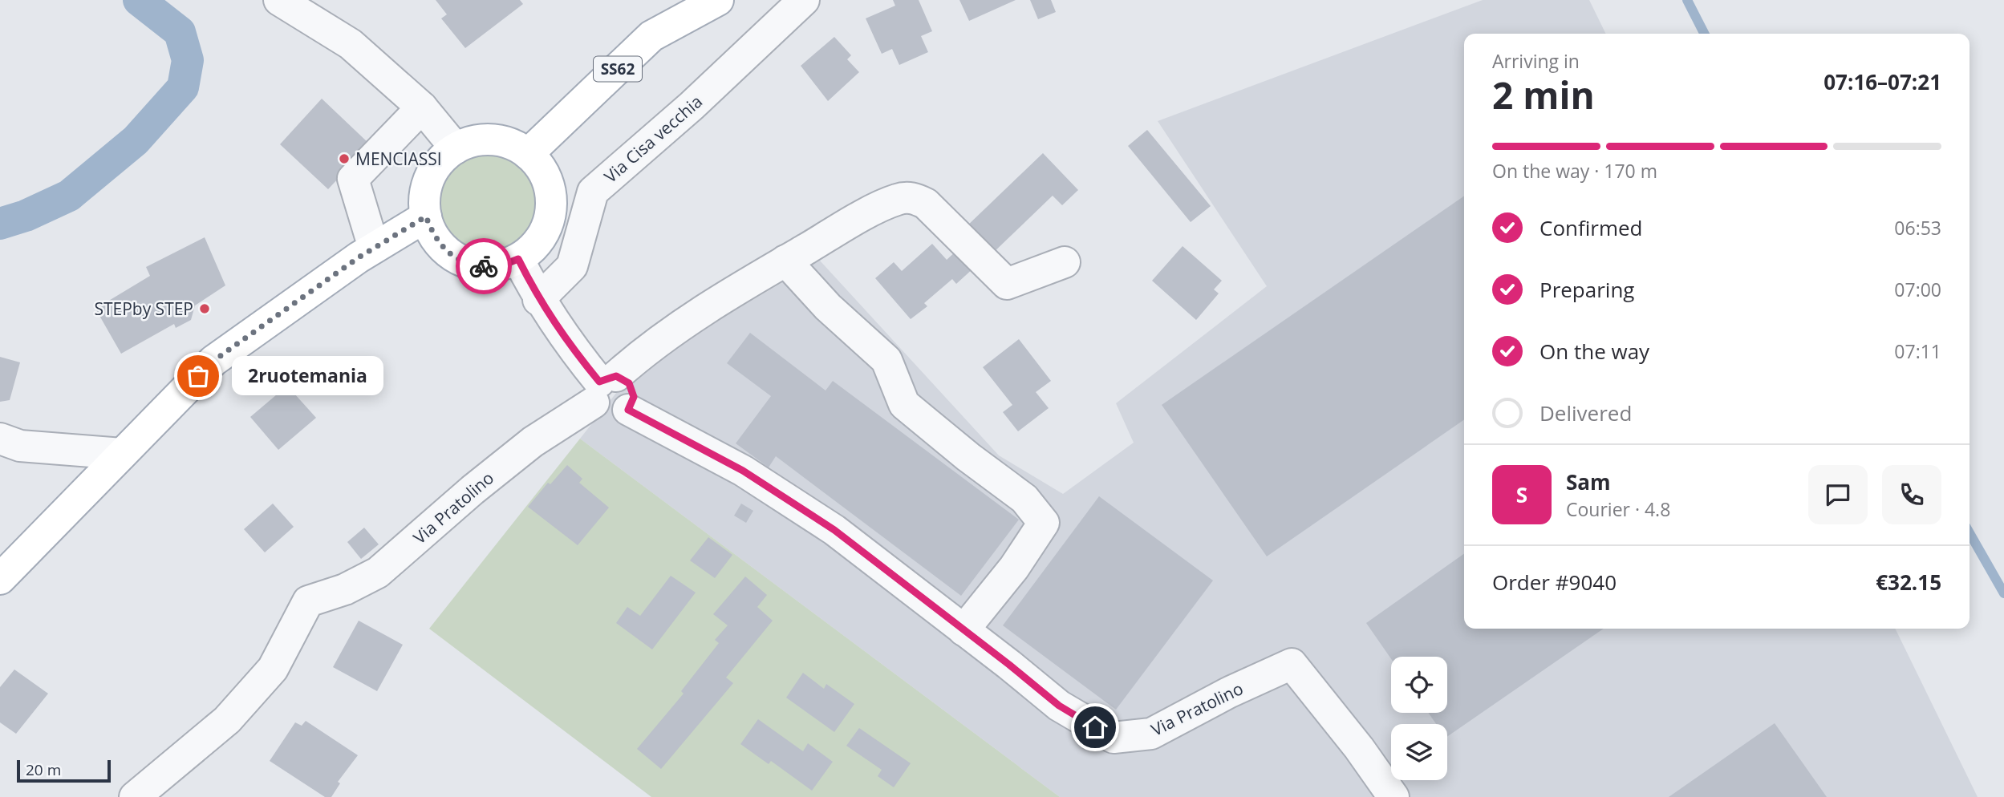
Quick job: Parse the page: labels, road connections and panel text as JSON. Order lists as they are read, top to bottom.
{
  "streets": {
    "main road": ["SS62"],
    "street": ["Via Cisa vecchia", "Via Pratolino"]
  },
  "places": ["MENCIASSI", "STEPby STEP", "2ruotemania"],
  "scale_bar": "20 m",
  "page": {
    "heading": ["2 min", "Arriving in", "07:16–07:21"],
    "panel": [
      "Sam",
      "Courier · 4.8",
      "Order #9040",
      "€32.15"
    ],
    "bar": "On the way · 170 m",
    "list": [
      ["Confirmed", "06:53"],
      ["Preparing", "07:00"],
      ["On the way", "07:11"],
      "Delivered"
    ],
    "bubble": "2ruotemania",
    "round": "S",
    "scale": "20 m"
  }
}
